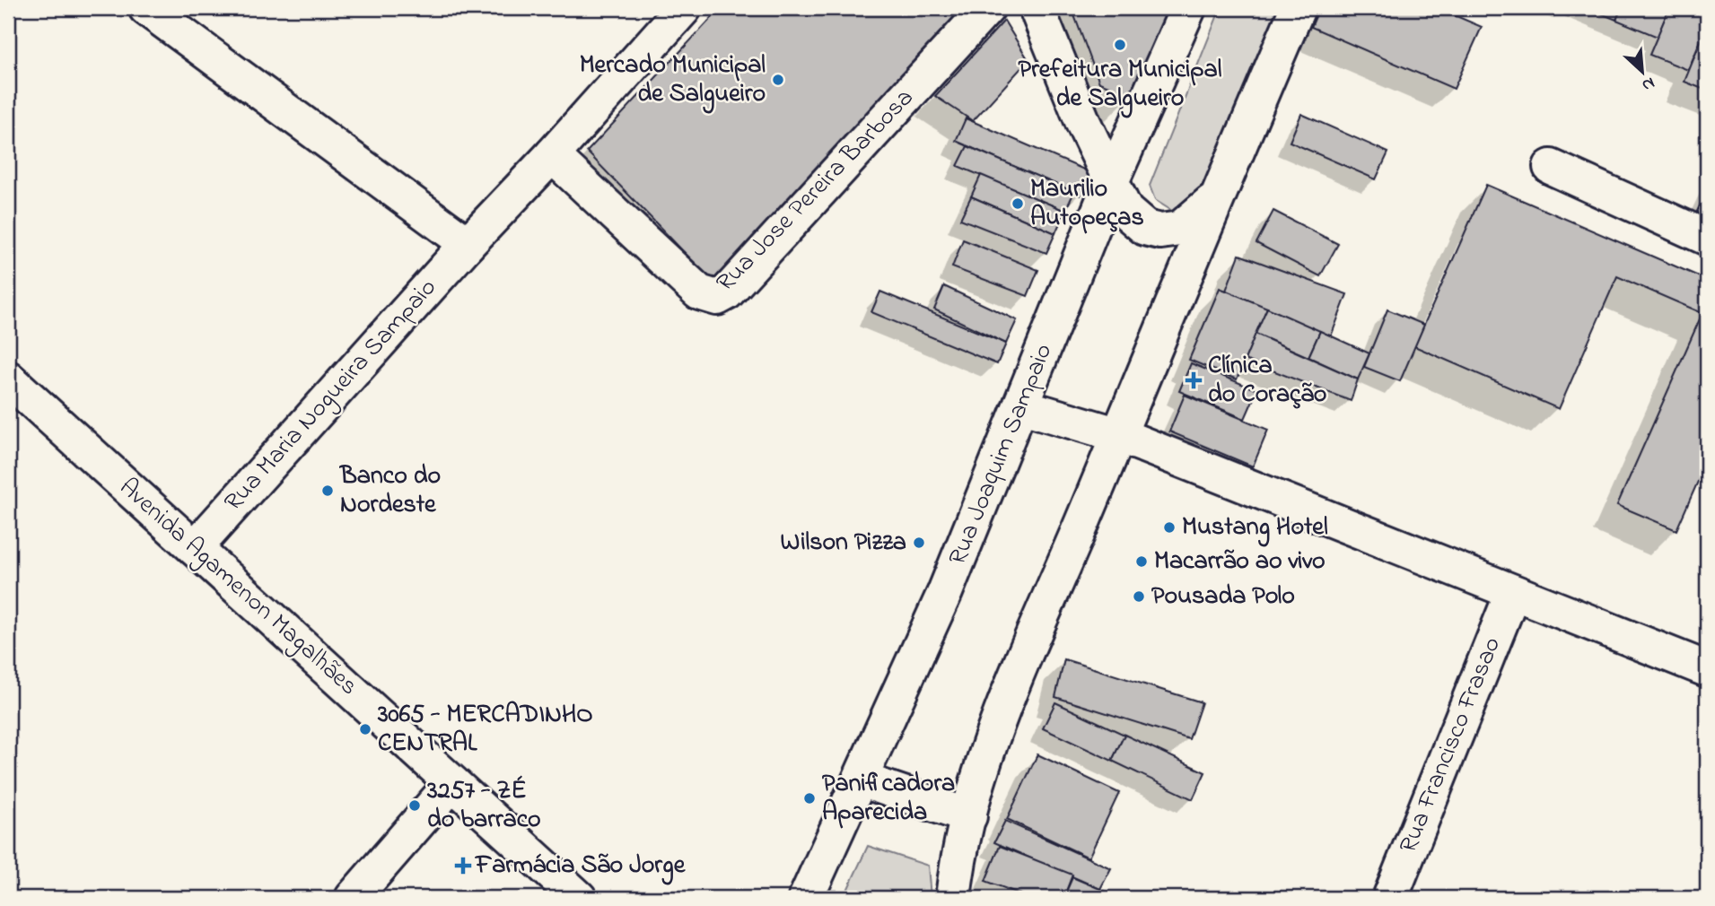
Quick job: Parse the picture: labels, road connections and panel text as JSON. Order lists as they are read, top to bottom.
{
  "streets": {
    "main road": [
      "Rua Jose Pereira Barbosa",
      "Rua Maria Nogueira Sampaio",
      "Rua Joaquim Sampaio",
      "Avenida Agamenon Magalhães",
      "Rua Francisco Frasao"
    ]
  },
  "crossings": [
    ["Rua Jose Pereira Barbosa", "Rua Maria Nogueira Sampaio"],
    ["Rua Maria Nogueira Sampaio", "Avenida Agamenon Magalhães"]
  ],
  "places": {
    "other": [
      "Prefeitura Municipal de Salgueiro",
      "Mercado Municipal de Salgueiro",
      "Maurilio Autopeças",
      "Banco do Nordeste",
      "Mustang Hotel",
      "Wilson Pizza",
      "Macarrão ao vivo",
      "Pousada Polo",
      "3065 - MERCADINHO CENTRAL",
      "Panificadora Aparecida",
      "3257 - ZÉ do barraco"
    ],
    "health": ["Clínica do Coração", "Farmácia São Jorge"]
  },
  "north": "bottom right"
}
